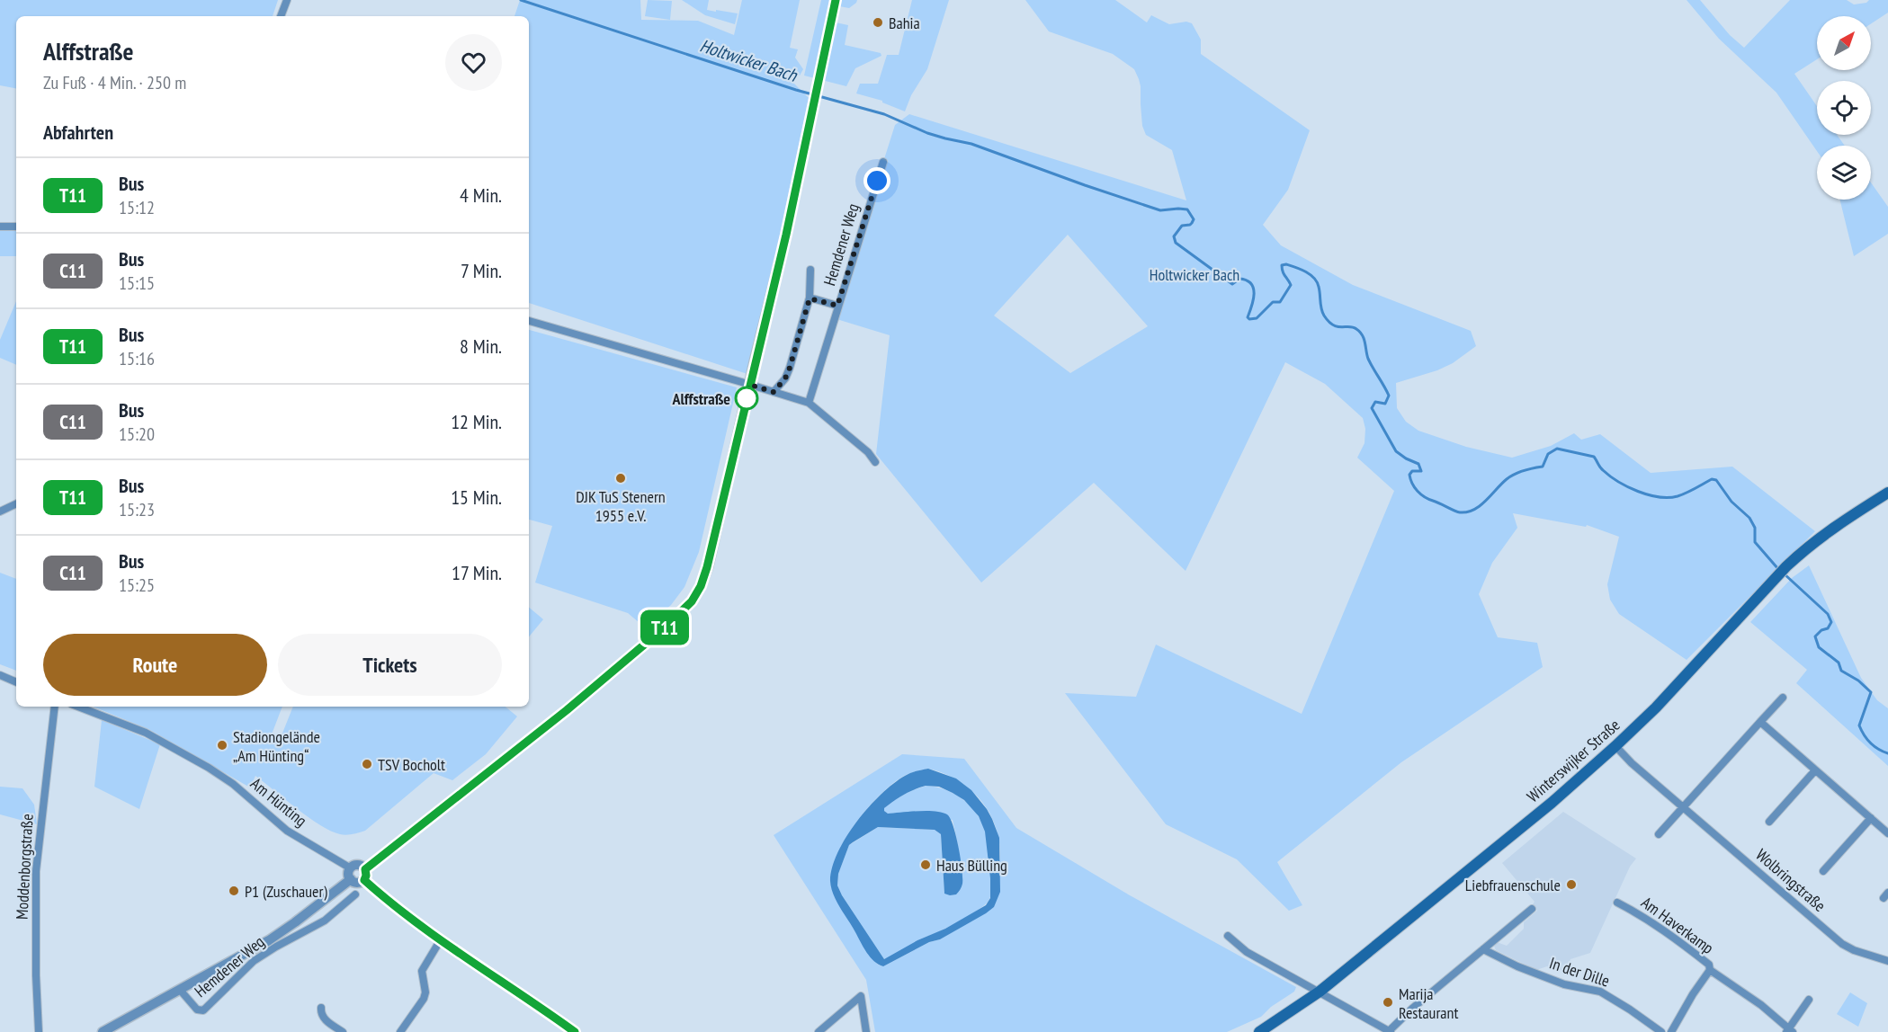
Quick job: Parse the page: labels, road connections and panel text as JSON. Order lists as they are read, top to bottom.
{
  "streets": {
    "main road": ["Winterswijker Straße"],
    "street": [
      "Hemdener Weg",
      "Am Hünting",
      "Moddenborgstraße",
      "Wolbringstraße",
      "Am Haverkamp",
      "In der Dille"
    ]
  },
  "crossings": [
    ["Hemdener Weg", "Am Hünting"],
    ["Winterswijker Straße", "Wolbringstraße"]
  ],
  "water": ["Holtwicker Bach"],
  "parks": ["Holtwicker Bach"],
  "places": [
    "Bahia",
    "Alffstraße",
    "DJK TuS Stenern 1955 e.V.",
    "Stadiongelände „Am Hünting“",
    "TSV Bocholt",
    "Haus Bülling",
    "Liebfrauenschule",
    "P1 (Zuschauer)",
    "Marija Restaurant"
  ],
  "lines": ["bus line T11"],
  "north": "top right",
  "page": {
    "on_map": "T11",
    "heading": [
      ["Alffstraße", "Zu Fuß · 4 Min. · 250 m"],
      "Abfahrten"
    ],
    "list": [
      {
        "mark": "T11",
        "name": "Bus",
        "note": "15:12",
        "value": "4 Min."
      },
      {
        "mark": "C11",
        "name": "Bus",
        "note": "15:15",
        "value": "7 Min."
      },
      {
        "mark": "T11",
        "name": "Bus",
        "note": "15:16",
        "value": "8 Min."
      },
      {
        "mark": "C11",
        "name": "Bus",
        "note": "15:20",
        "value": "12 Min."
      },
      {
        "mark": "T11",
        "name": "Bus",
        "note": "15:23",
        "value": "15 Min."
      },
      {
        "mark": "C11",
        "name": "Bus",
        "note": "15:25",
        "value": "17 Min."
      }
    ],
    "buttons": ["Route", "Tickets"]
  }
}
